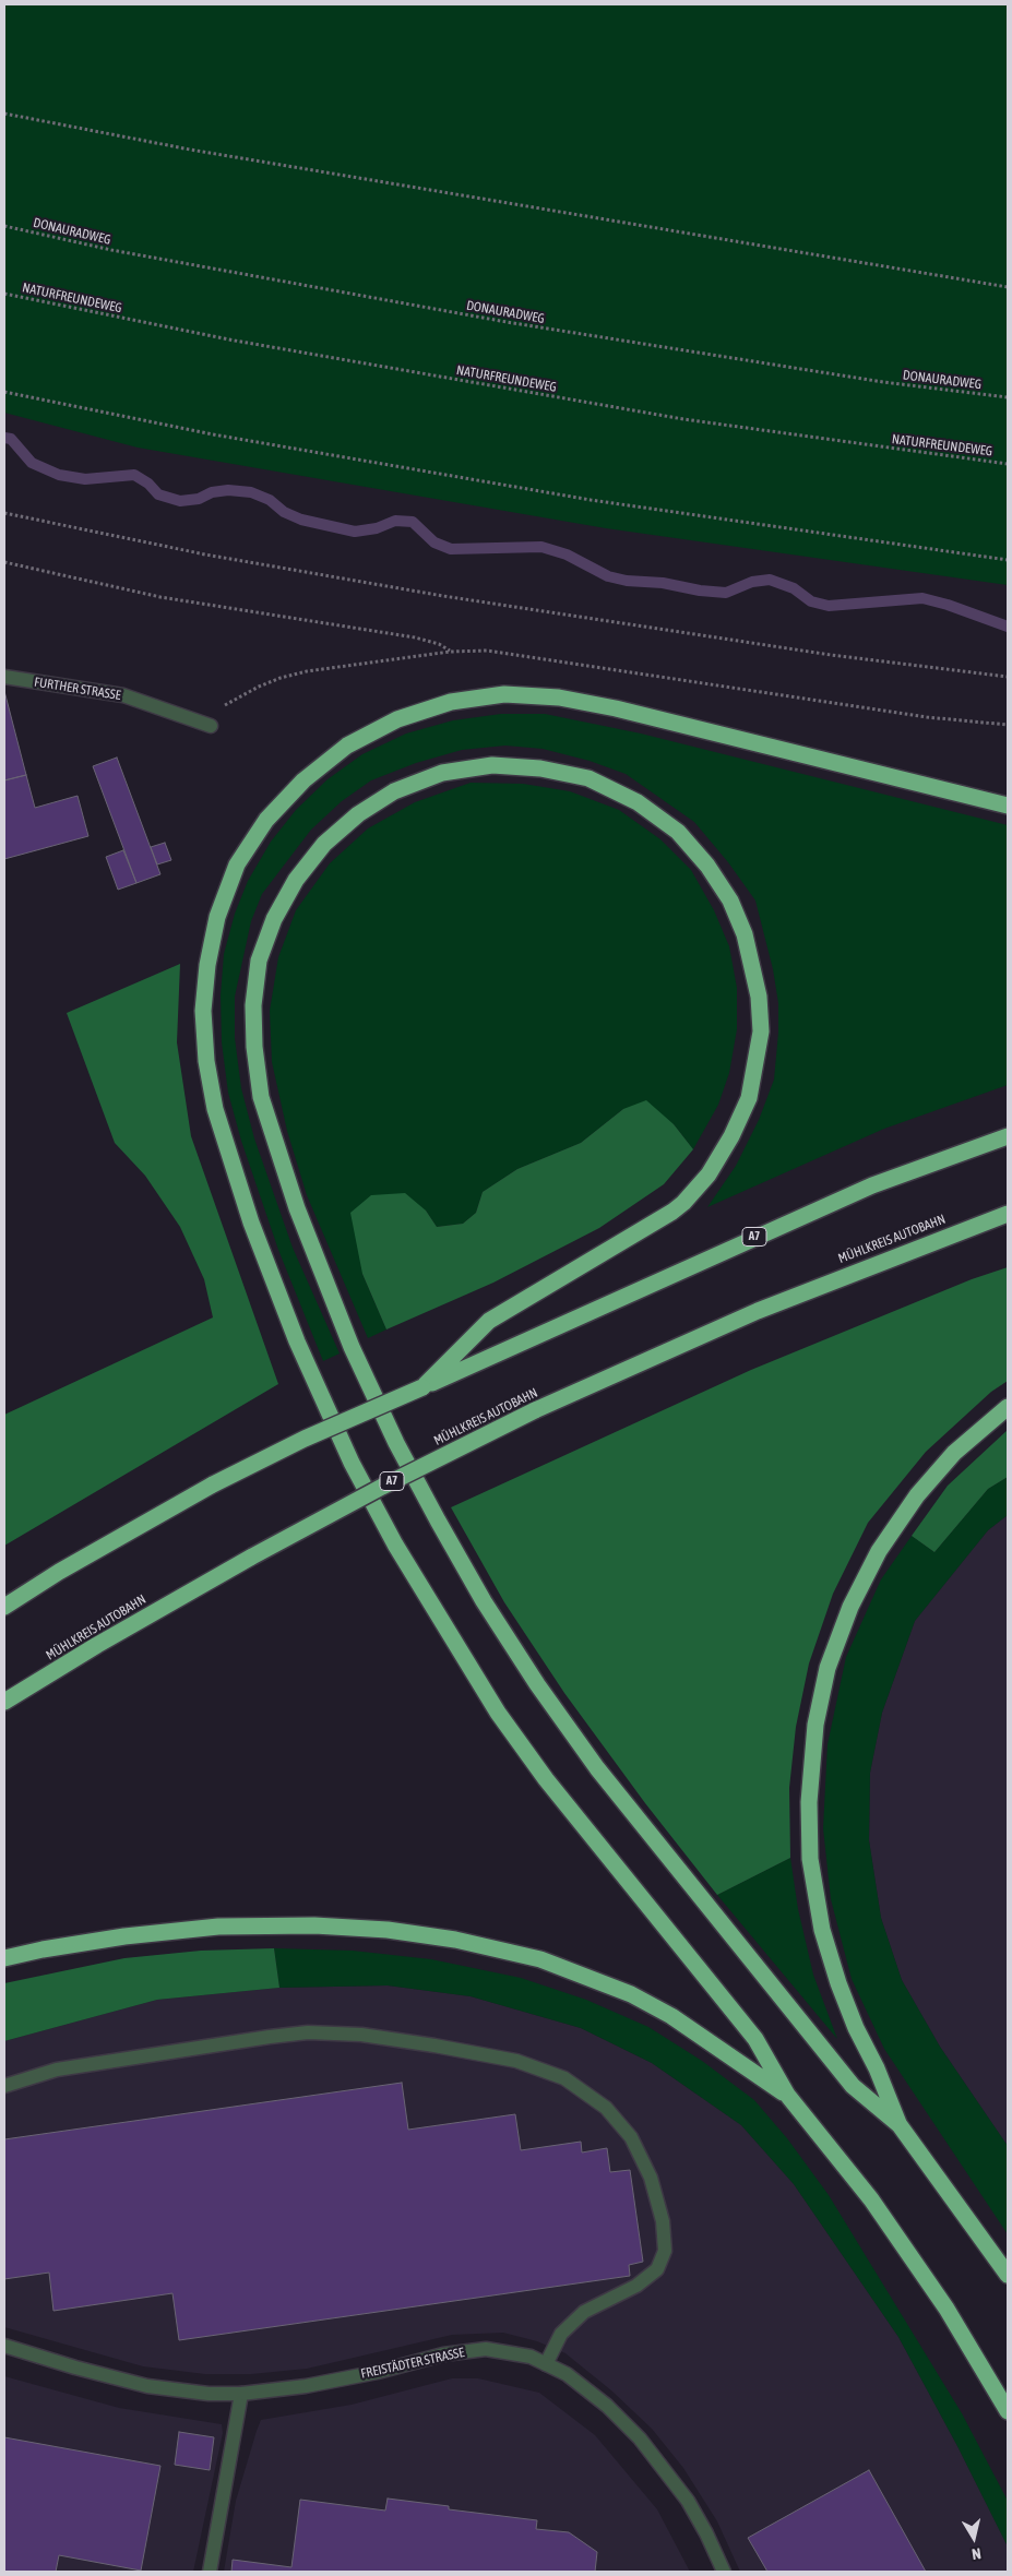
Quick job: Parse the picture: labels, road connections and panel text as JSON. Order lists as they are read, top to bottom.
{
  "streets": {
    "highway": ["A7", "MÜHLKREIS AUTOBAHN"],
    "street": ["FURTHER STRASSE", "FREISTÄDTER STRASSE"],
    "path": ["DONAURADWEG", "NATURFREUNDEWEG"]
  },
  "north": "bottom"
}
